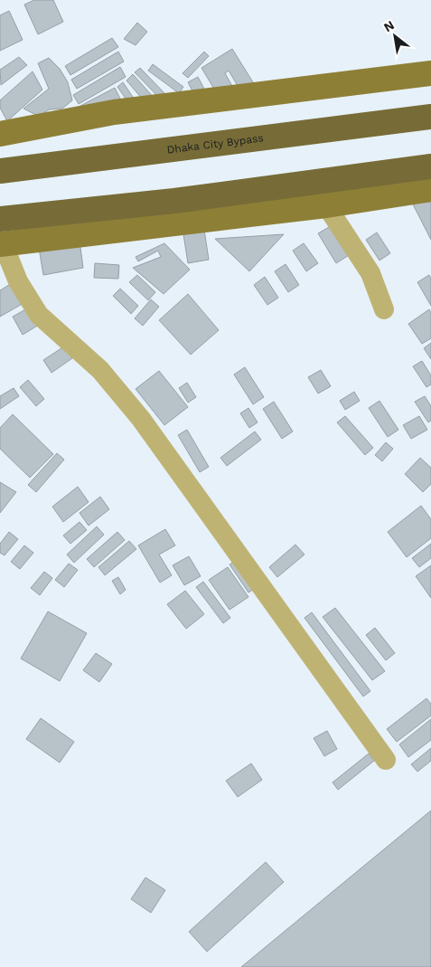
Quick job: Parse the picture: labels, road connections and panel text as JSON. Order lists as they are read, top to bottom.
{
  "streets": {
    "highway": ["Dhaka City Bypass"]
  },
  "north": "top left"
}
